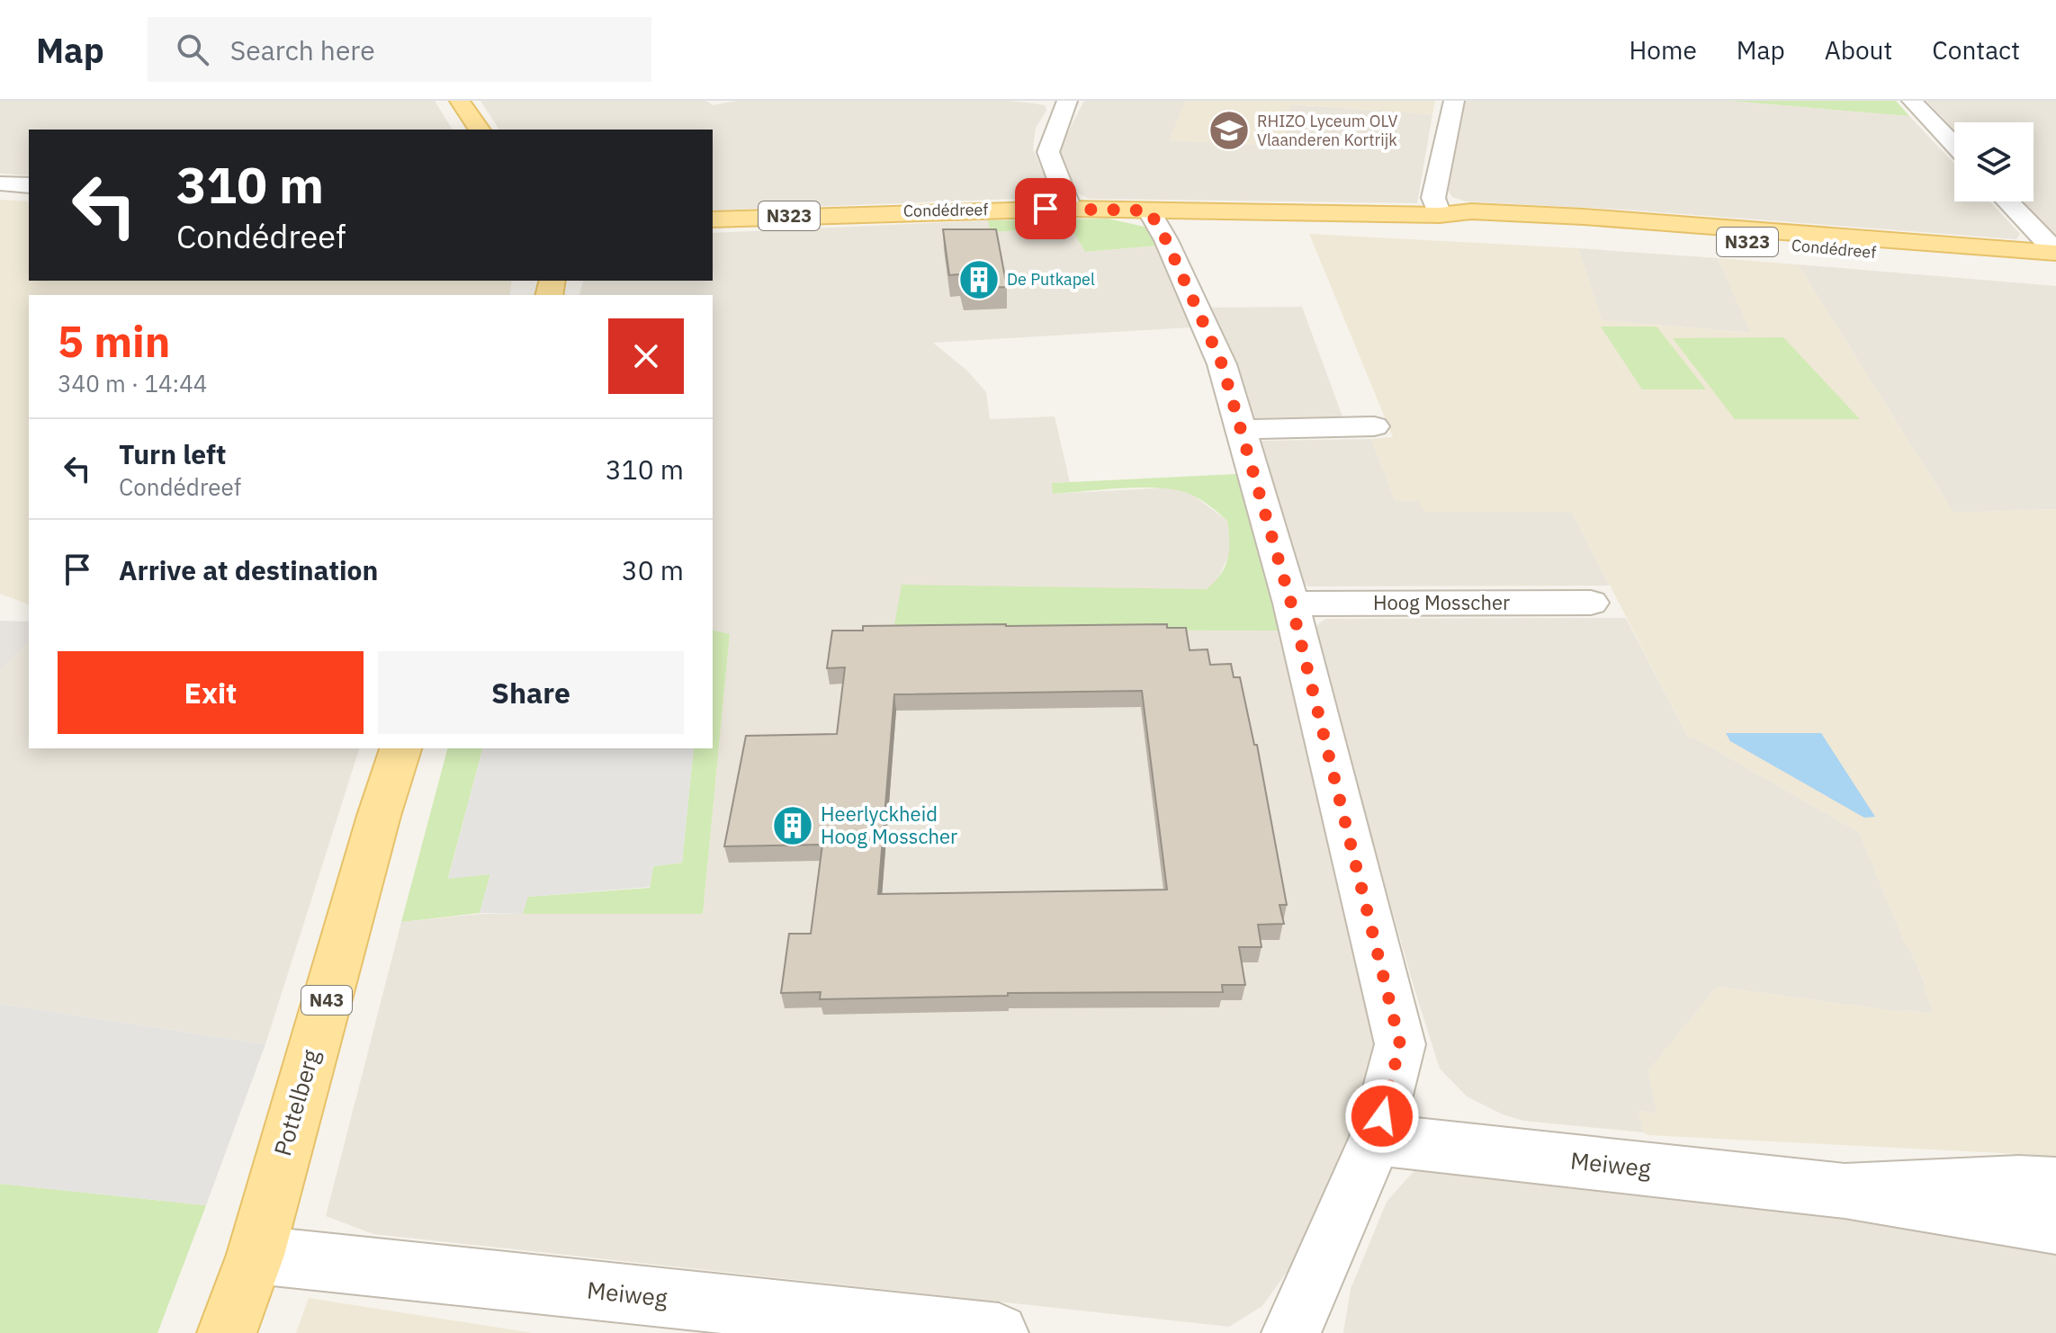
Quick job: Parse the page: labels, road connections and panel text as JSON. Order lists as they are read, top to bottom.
{
  "streets": {
    "main road": [
      "Condédreef",
      "N323",
      "N43",
      "Pottelberg"
    ],
    "street": ["Hoog Mosscher", "Meiweg"]
  },
  "crossings": [
    ["Pottelberg", "Meiweg"]
  ],
  "places": {
    "school or university": ["RHIZO Lyceum OLV Vlaanderen Kortrijk"],
    "building": ["De Putkapel", "Heerlyckheid Hoog Mosscher"]
  },
  "page": {
    "header": "Map",
    "search": "Search here",
    "nav": [
      "Home",
      "Map",
      "About",
      "Contact"
    ],
    "turn": ["310 m", "Condédreef"],
    "heading": ["5 min", "340 m · 14:44"],
    "list": [
      {
        "name": "Turn left",
        "note": "Condédreef",
        "value": "310 m"
      },
      {
        "name": "Arrive at destination",
        "value": "30 m"
      }
    ],
    "buttons": ["Exit", "Share"]
  }
}
